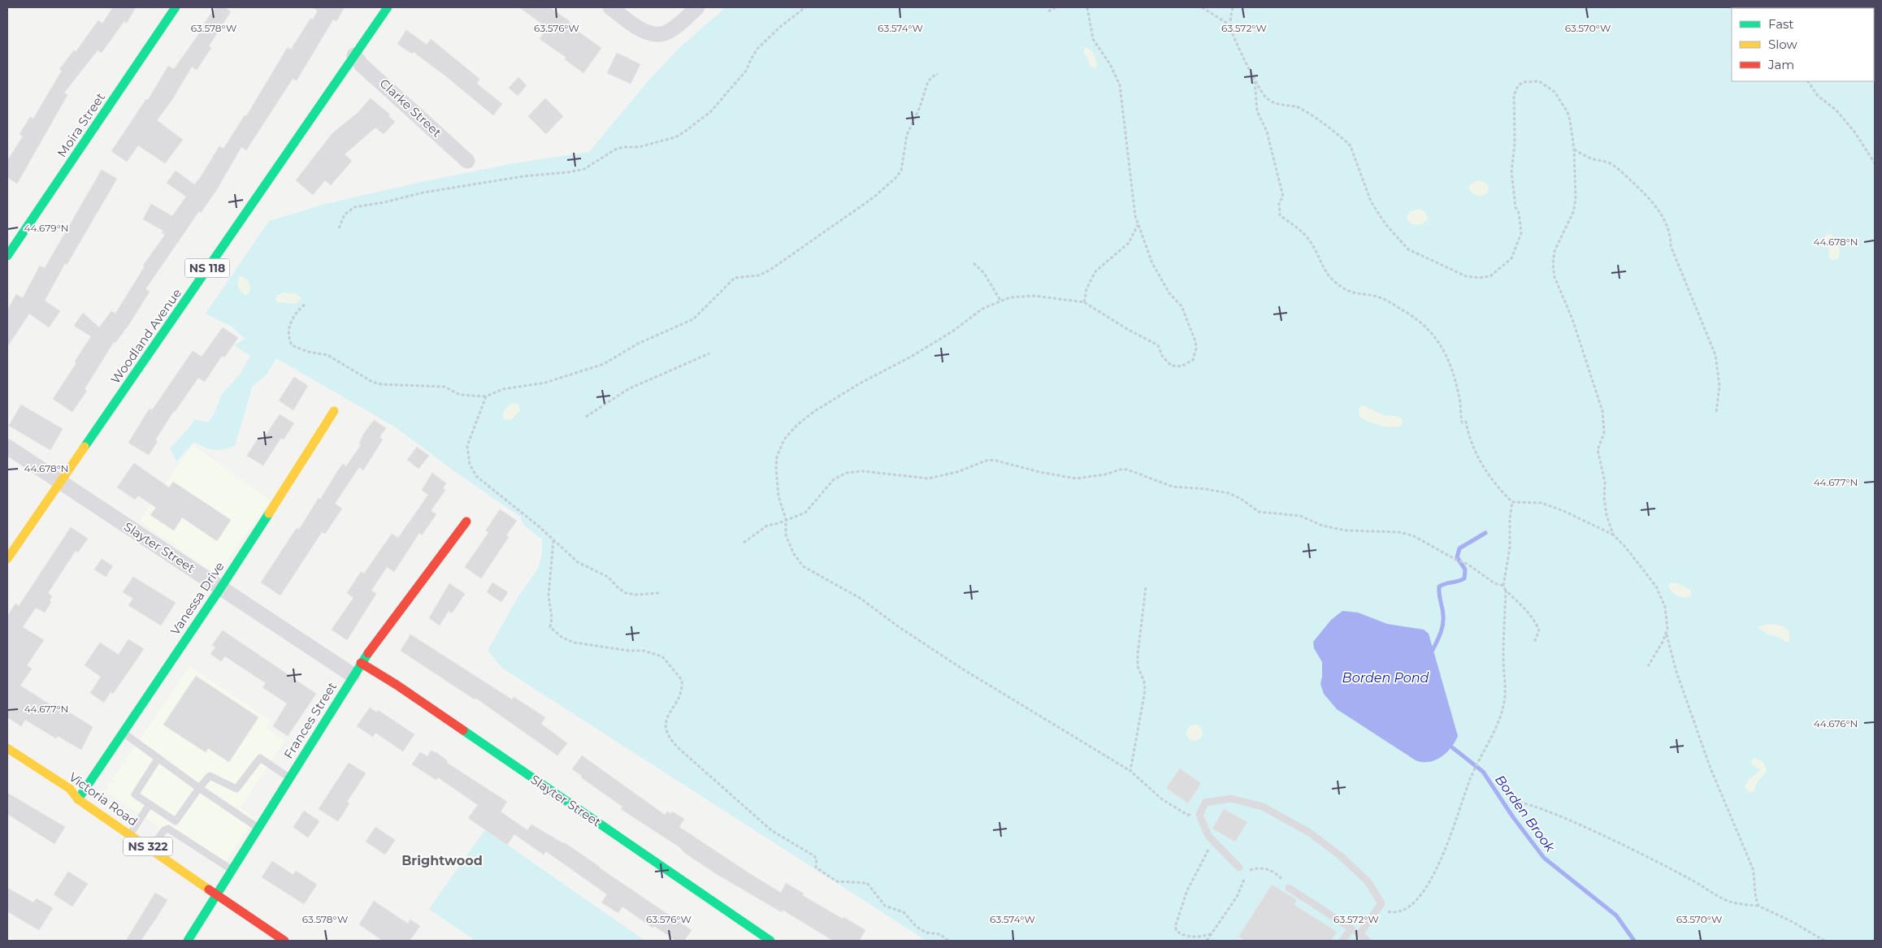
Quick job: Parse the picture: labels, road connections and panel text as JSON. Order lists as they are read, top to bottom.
{
  "streets": {
    "street": [
      "Clarke Street",
      "Moira Street",
      "NS 118",
      "Woodland Avenue",
      "Slayter Street",
      "Vanessa Drive",
      "Frances Street",
      "Victoria Road",
      "NS 322"
    ]
  },
  "crossings": [
    ["Clarke Street", "Woodland Avenue"],
    ["Woodland Avenue", "Slayter Street"],
    ["Slayter Street", "Vanessa Drive"],
    ["Slayter Street", "Frances Street"],
    ["Vanessa Drive", "Victoria Road"],
    ["Frances Street", "Victoria Road"]
  ],
  "districts": ["Brightwood"],
  "water": ["Borden Pond", "Borden Brook"],
  "legend": ["Fast", "Slow", "Jam"],
  "coordinates": [
    "63.578°W",
    "63.576°W",
    "63.574°W",
    "63.572°W",
    "63.570°W",
    "44.679°N",
    "44.678°N",
    "44.677°N",
    "44.676°N"
  ]
}
